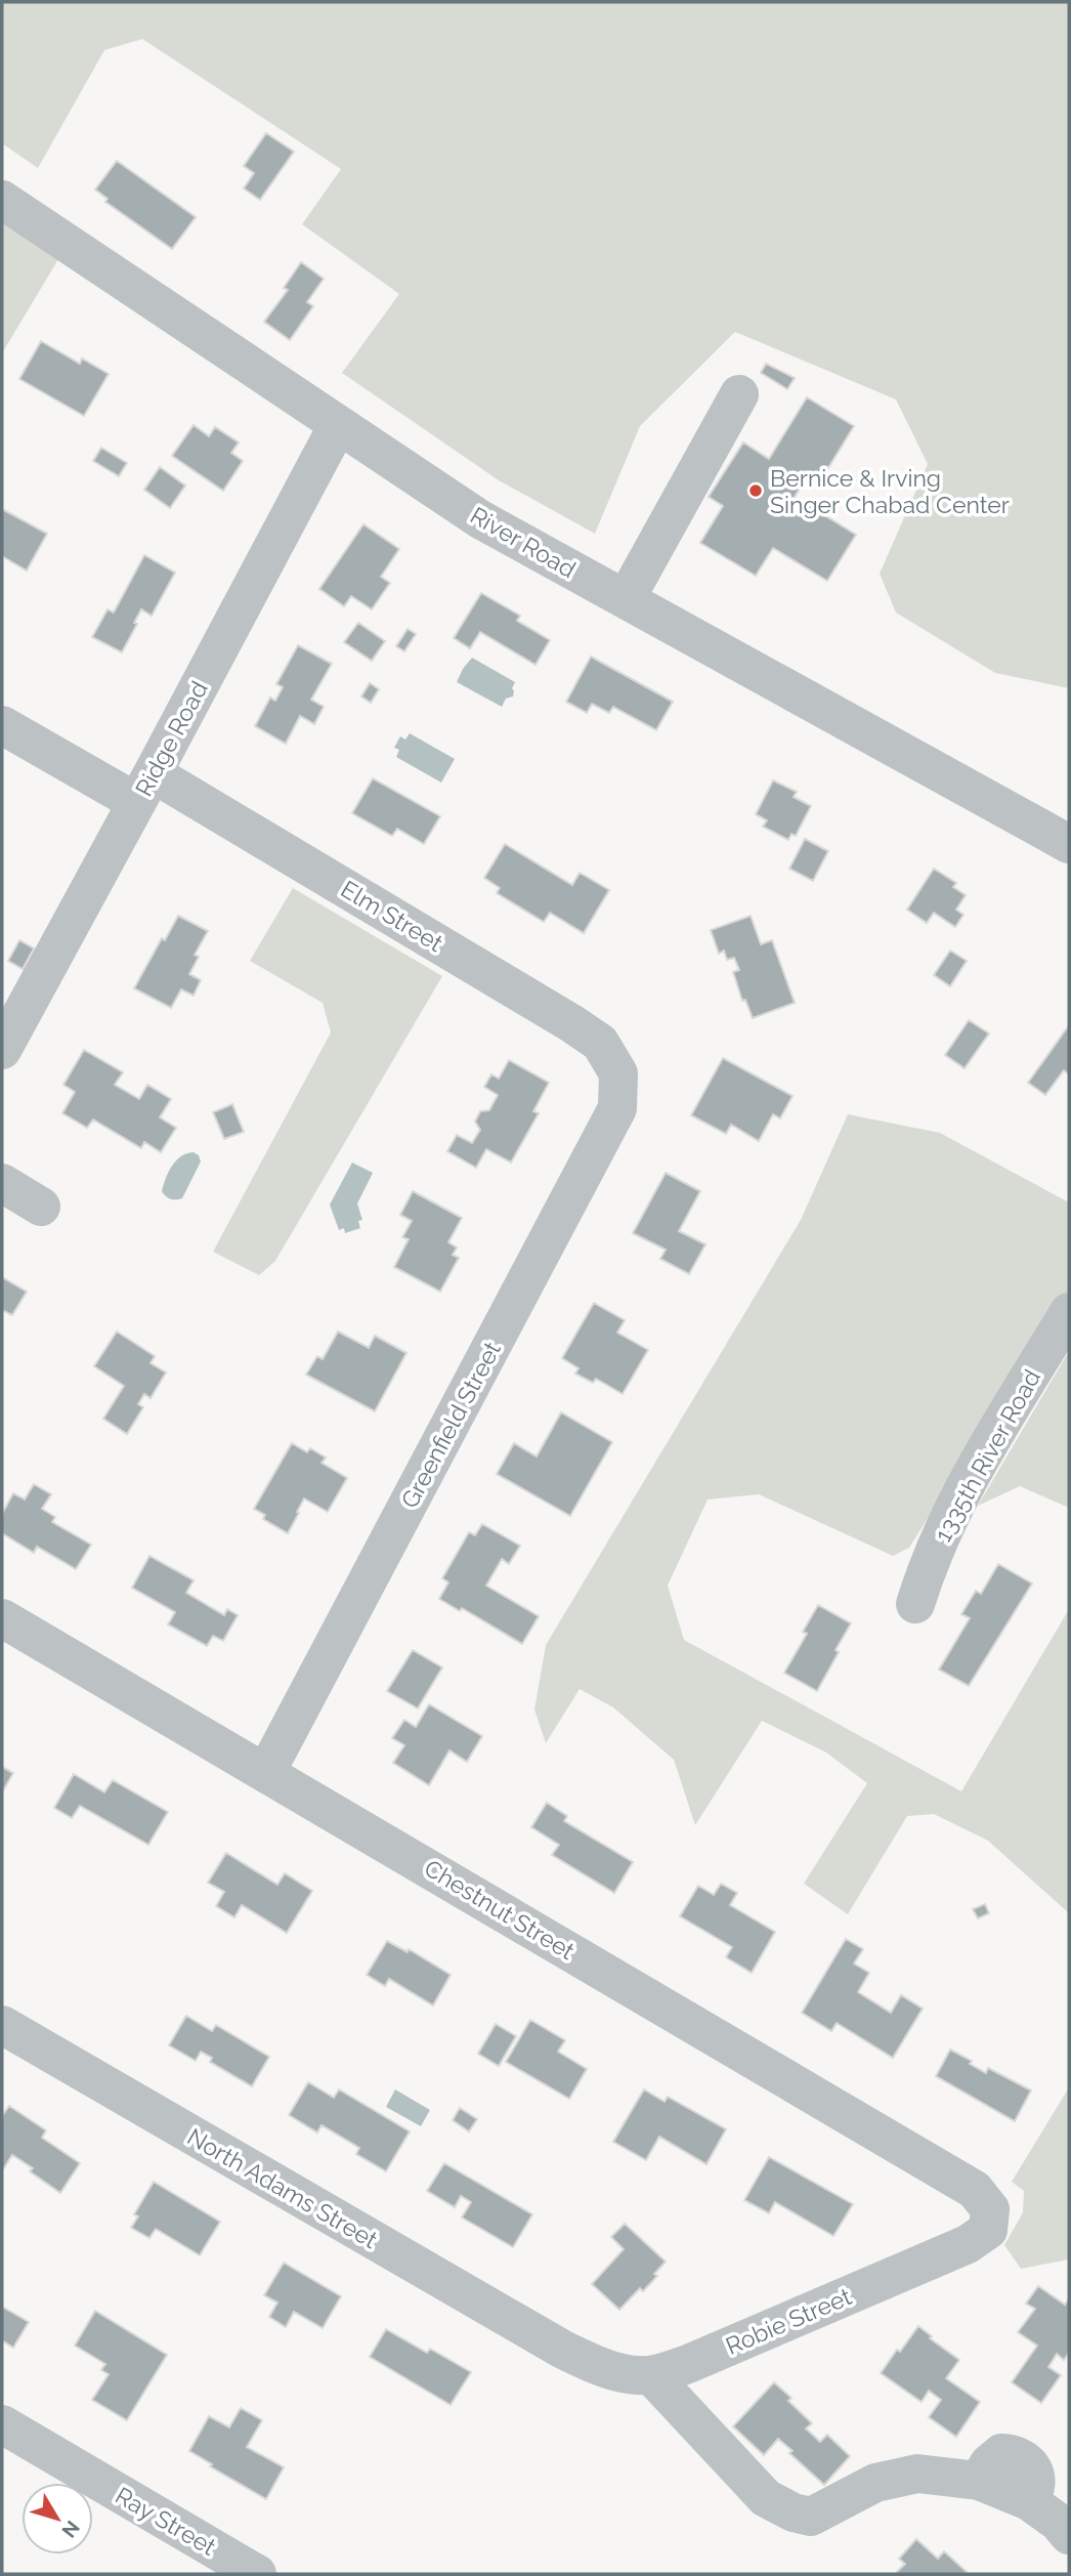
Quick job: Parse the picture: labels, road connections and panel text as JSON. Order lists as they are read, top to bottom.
{
  "streets": {
    "street": [
      "River Road",
      "Ridge Road",
      "Elm Street",
      "Greenfield Street",
      "1335th River Road",
      "Chestnut Street",
      "North Adams Street",
      "Robie Street",
      "Ray Street"
    ]
  },
  "crossings": [
    ["River Road", "Ridge Road"],
    ["Ridge Road", "Elm Street"],
    ["Elm Street", "Greenfield Street"],
    ["Greenfield Street", "Chestnut Street"],
    ["Chestnut Street", "Robie Street"],
    ["North Adams Street", "Robie Street"]
  ],
  "places": ["Bernice & Irving Singer Chabad Center"],
  "north": "bottom right"
}
